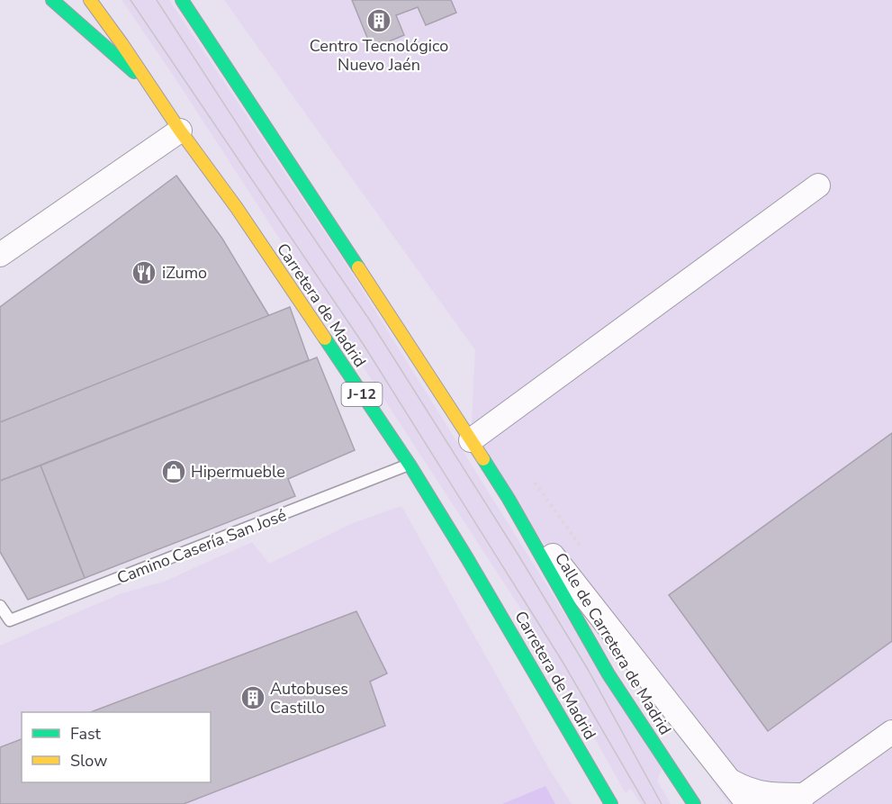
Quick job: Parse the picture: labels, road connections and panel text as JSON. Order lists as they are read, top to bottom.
{
  "streets": {
    "main road": ["Carretera de Madrid", "J-12", "Calle de Carretera de Madrid"],
    "lane": ["Camino Casería San José"]
  },
  "crossings": [
    ["Carretera de Madrid", "Camino Casería San José"]
  ],
  "places": {
    "building": ["Centro Tecnológico Nuevo Jaén", "Autobuses Castillo"],
    "restaurant": ["iZumo"],
    "shop": ["Hipermueble"]
  },
  "legend": ["Fast", "Slow"]
}
